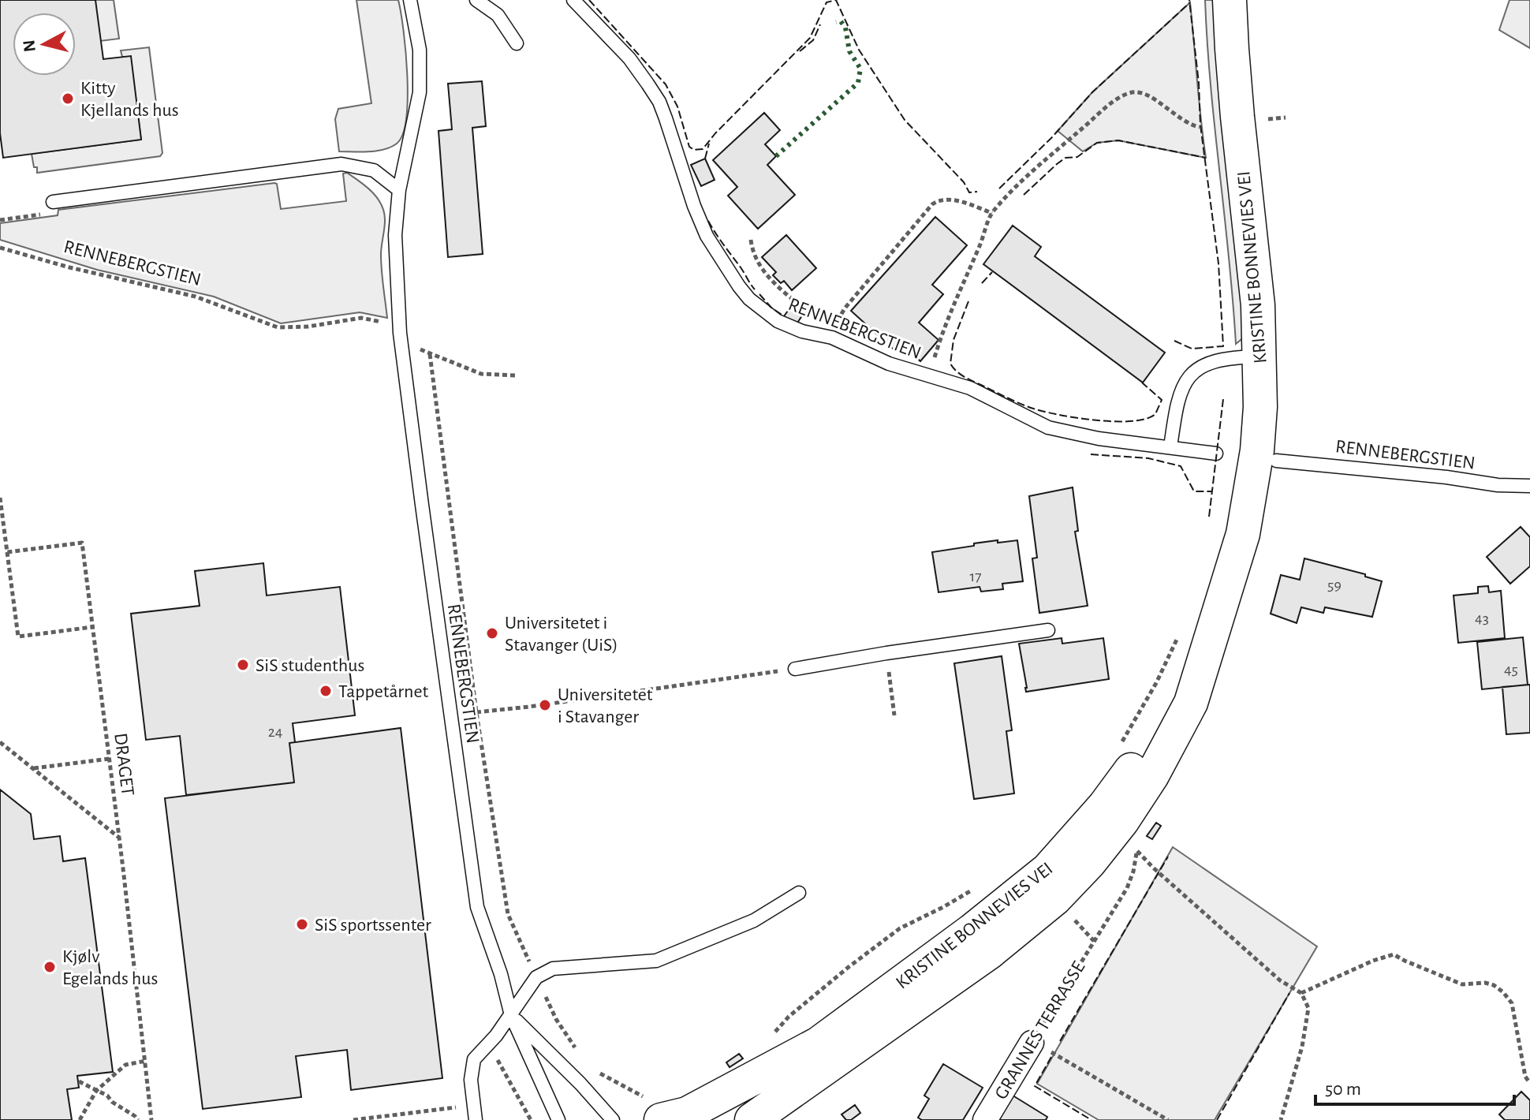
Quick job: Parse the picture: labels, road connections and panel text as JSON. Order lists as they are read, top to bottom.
{
  "streets": {
    "main road": ["KRISTINE BONNEVIES VEI"],
    "street": ["GRANNES TERRASSE"],
    "lane": ["RENNEBERGSTIEN"],
    "path": ["DRAGET"]
  },
  "places": [
    "Kitty Kjellands hus",
    "Universitetet i Stavanger (UiS)",
    "SiS studenthus",
    "Tappetårnet",
    "Universitetet i Stavanger",
    "SiS sportssenter",
    "Kjølv Egelands hus"
  ],
  "house_numbers": [
    "17",
    "59",
    "43",
    "45",
    "24"
  ],
  "scale_bar": "50 m",
  "north": "left"
}
